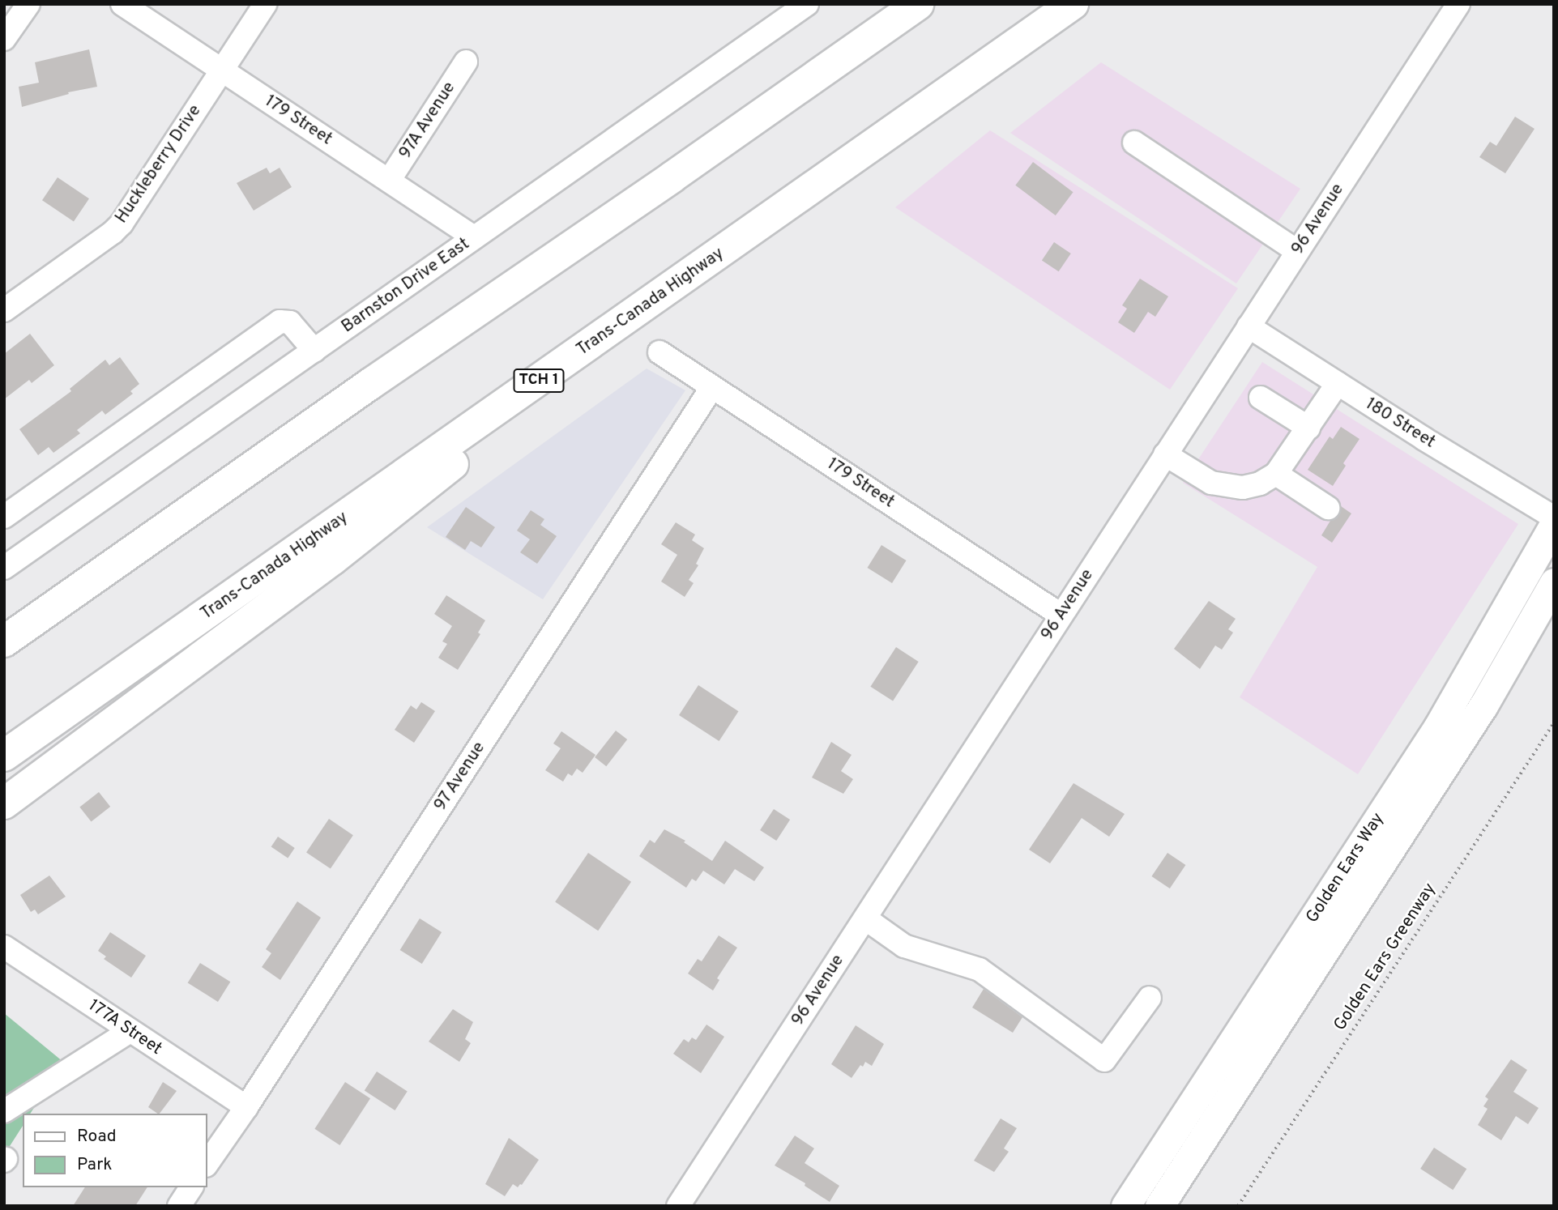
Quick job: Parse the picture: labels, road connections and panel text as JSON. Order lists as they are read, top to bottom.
{
  "streets": {
    "highway": ["Trans-Canada Highway", "TCH 1"],
    "main road": ["Golden Ears Way"],
    "street": [
      "179 Street",
      "97A Avenue",
      "Huckleberry Drive",
      "96 Avenue",
      "Barnston Drive East",
      "180 Street",
      "97 Avenue",
      "177A Street"
    ],
    "path": ["Golden Ears Greenway"]
  },
  "crossings": [
    ["179 Street", "97A Avenue"],
    ["179 Street", "Huckleberry Drive"],
    ["179 Street", "96 Avenue"],
    ["179 Street", "Barnston Drive East"],
    ["179 Street", "97 Avenue"],
    ["96 Avenue", "180 Street"],
    ["97 Avenue", "177A Street"]
  ],
  "legend": ["Road", "Park"]
}
